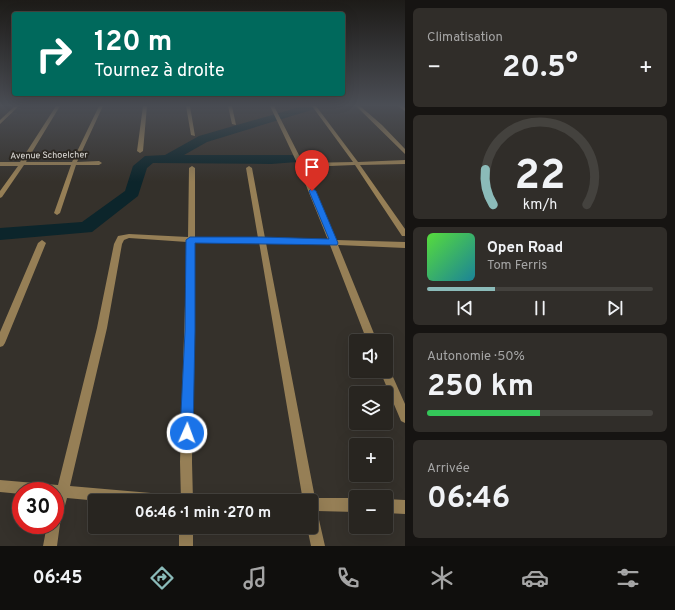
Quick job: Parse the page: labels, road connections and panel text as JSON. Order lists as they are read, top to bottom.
{
  "streets": {
    "street": ["Avenue Schoelcher"]
  },
  "page": {
    "tile": [
      "Climatisation",
      ["Autonomie · 50%", "250 km"],
      ["Arrivée", "06:46"]
    ],
    "turn": ["120 m", "Tournez à droite"],
    "heat": ["−", "20.5°", "+"],
    "song": ["Open Road", "Tom Ferris"],
    "map_buttons": ["+", "−"],
    "limit": "30",
    "trip": "06:46 · 1 min · 270 m",
    "tabs": "06:45",
    "gauge": ["22", "km/h"]
  }
}
